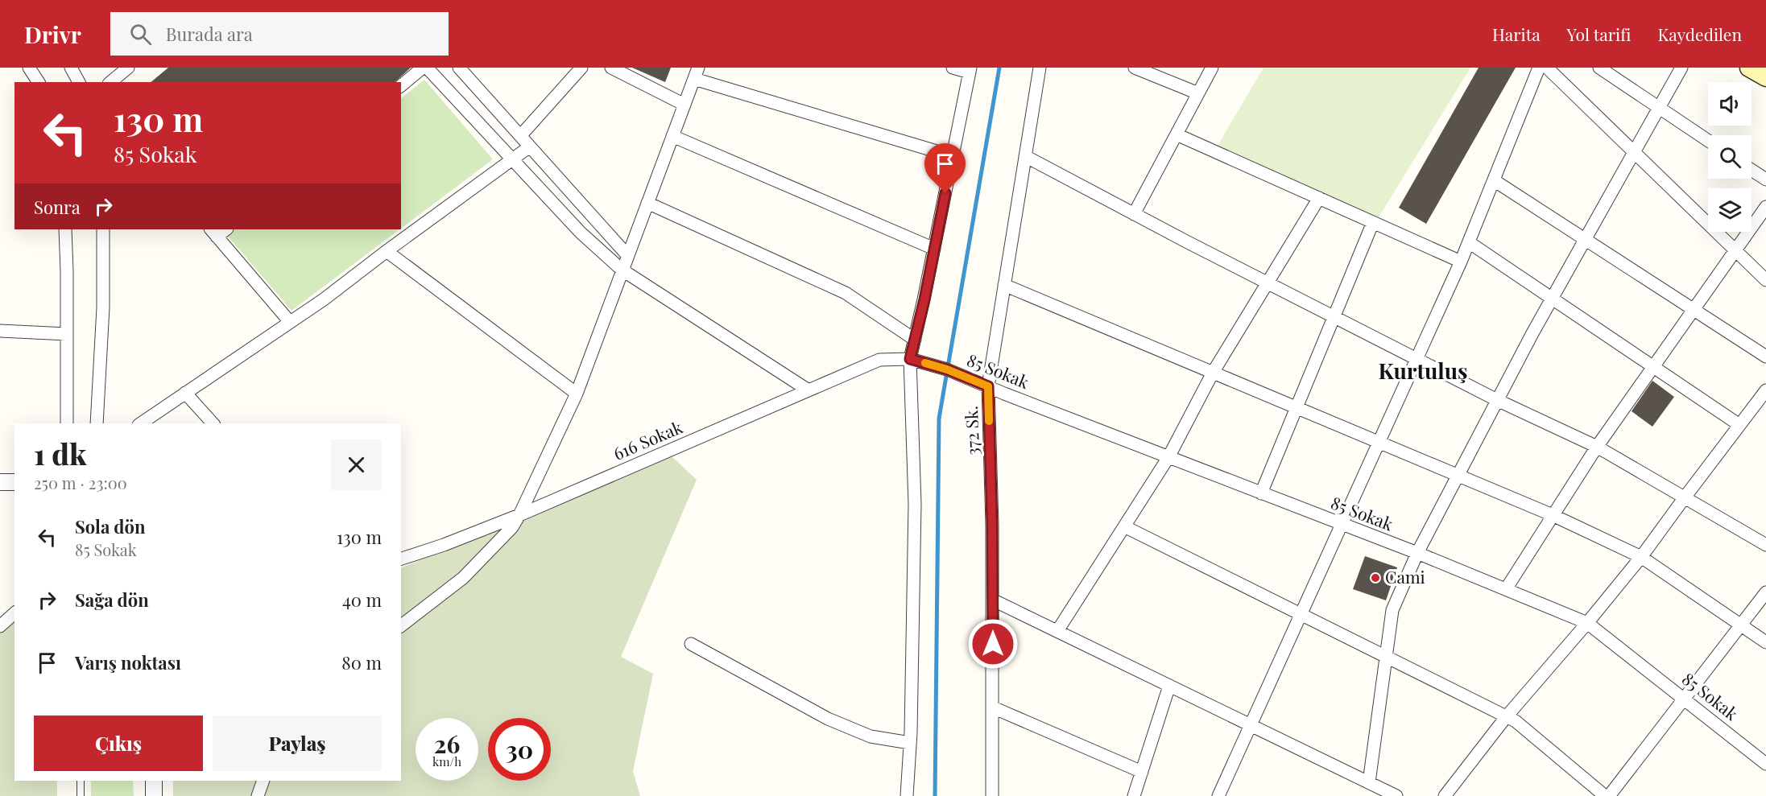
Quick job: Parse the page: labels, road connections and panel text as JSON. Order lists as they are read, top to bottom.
{
  "streets": {
    "street": ["85 Sokak", "372 Sk.", "616 Sokak"]
  },
  "crossings": [
    ["85 Sokak", "372 Sk."],
    ["85 Sokak", "616 Sokak"]
  ],
  "districts": ["Kurtuluş"],
  "places": ["Cami"],
  "page": {
    "header": "Drivr",
    "search": "Burada ara",
    "nav": ["Harita", "Yol tarifi", "Kaydedilen"],
    "turn": ["130 m", "85 Sokak"],
    "then": "Sonra",
    "heading": ["1 dk", "250 m · 23:00"],
    "list": [
      {
        "name": "Sola dön",
        "note": "85 Sokak",
        "value": "130 m"
      },
      {
        "name": "Sağa dön",
        "value": "40 m"
      },
      {
        "name": "Varış noktası",
        "value": "80 m"
      }
    ],
    "buttons": ["Çıkış", "Paylaş"],
    "speed": "26 km/h",
    "limit": "30"
  }
}
